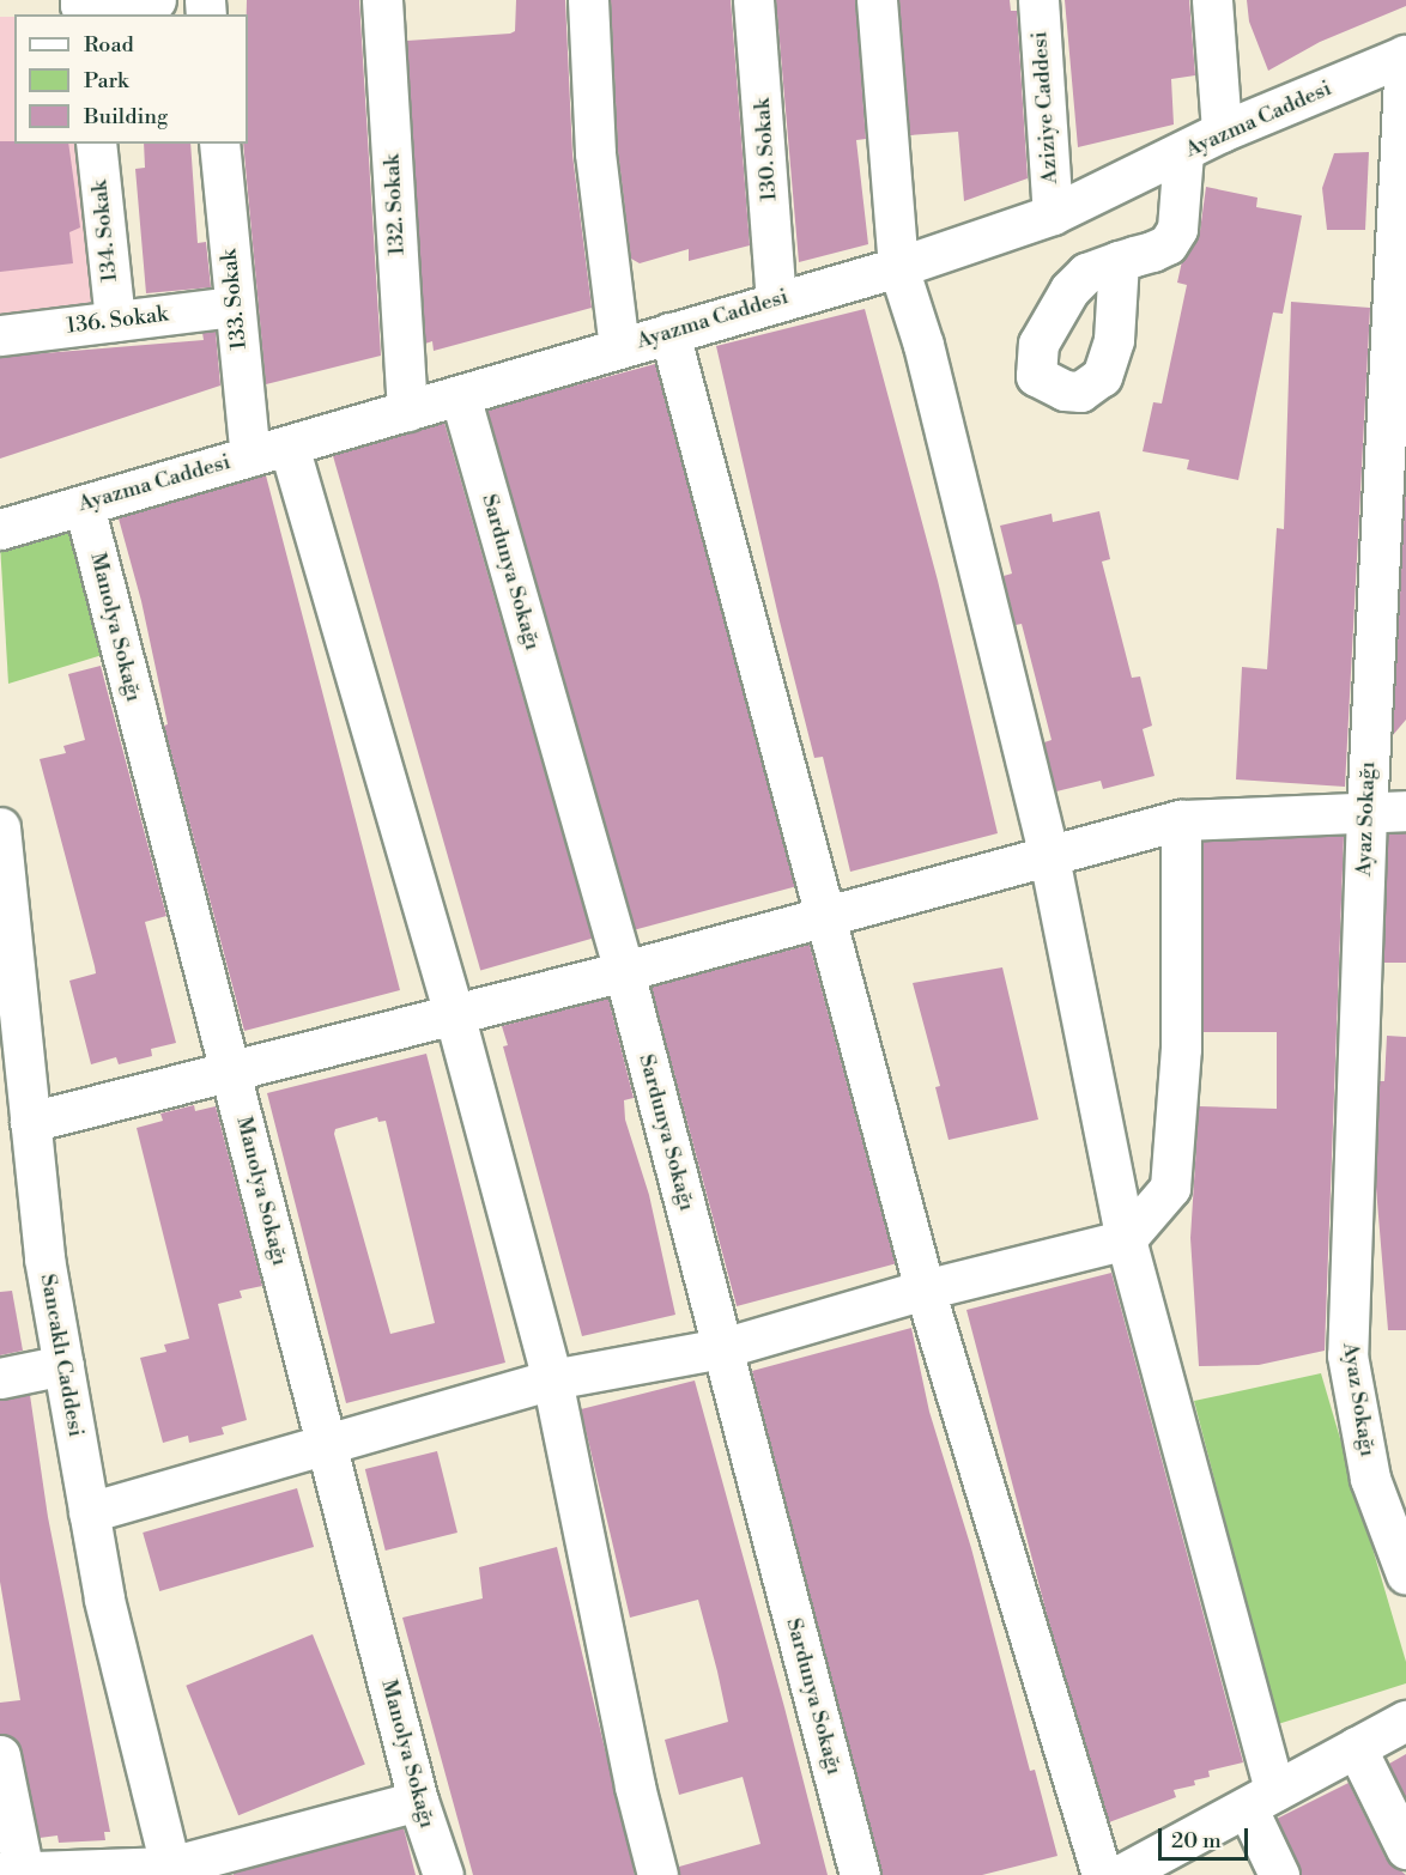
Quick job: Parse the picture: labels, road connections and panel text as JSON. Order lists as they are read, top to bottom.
{
  "streets": {
    "street": [
      "Aziziye Caddesi",
      "Ayazma Caddesi",
      "130. Sokak",
      "132. Sokak",
      "134. Sokak",
      "133. Sokak",
      "136. Sokak",
      "Sardunya Sokağı",
      "Manolya Sokağı",
      "Ayaz Sokağı",
      "Sancaklı Caddesi"
    ]
  },
  "crossings": [
    ["Aziziye Caddesi", "Ayazma Caddesi"],
    ["Ayazma Caddesi", "130. Sokak"],
    ["Ayazma Caddesi", "132. Sokak"],
    ["Ayazma Caddesi", "133. Sokak"],
    ["Ayazma Caddesi", "Sardunya Sokağı"],
    ["Ayazma Caddesi", "Manolya Sokağı"],
    ["Ayazma Caddesi", "Ayaz Sokağı"],
    ["134. Sokak", "136. Sokak"],
    ["133. Sokak", "136. Sokak"]
  ],
  "legend": ["Road", "Park", "Building"],
  "scale_bar": "20 m"
}
